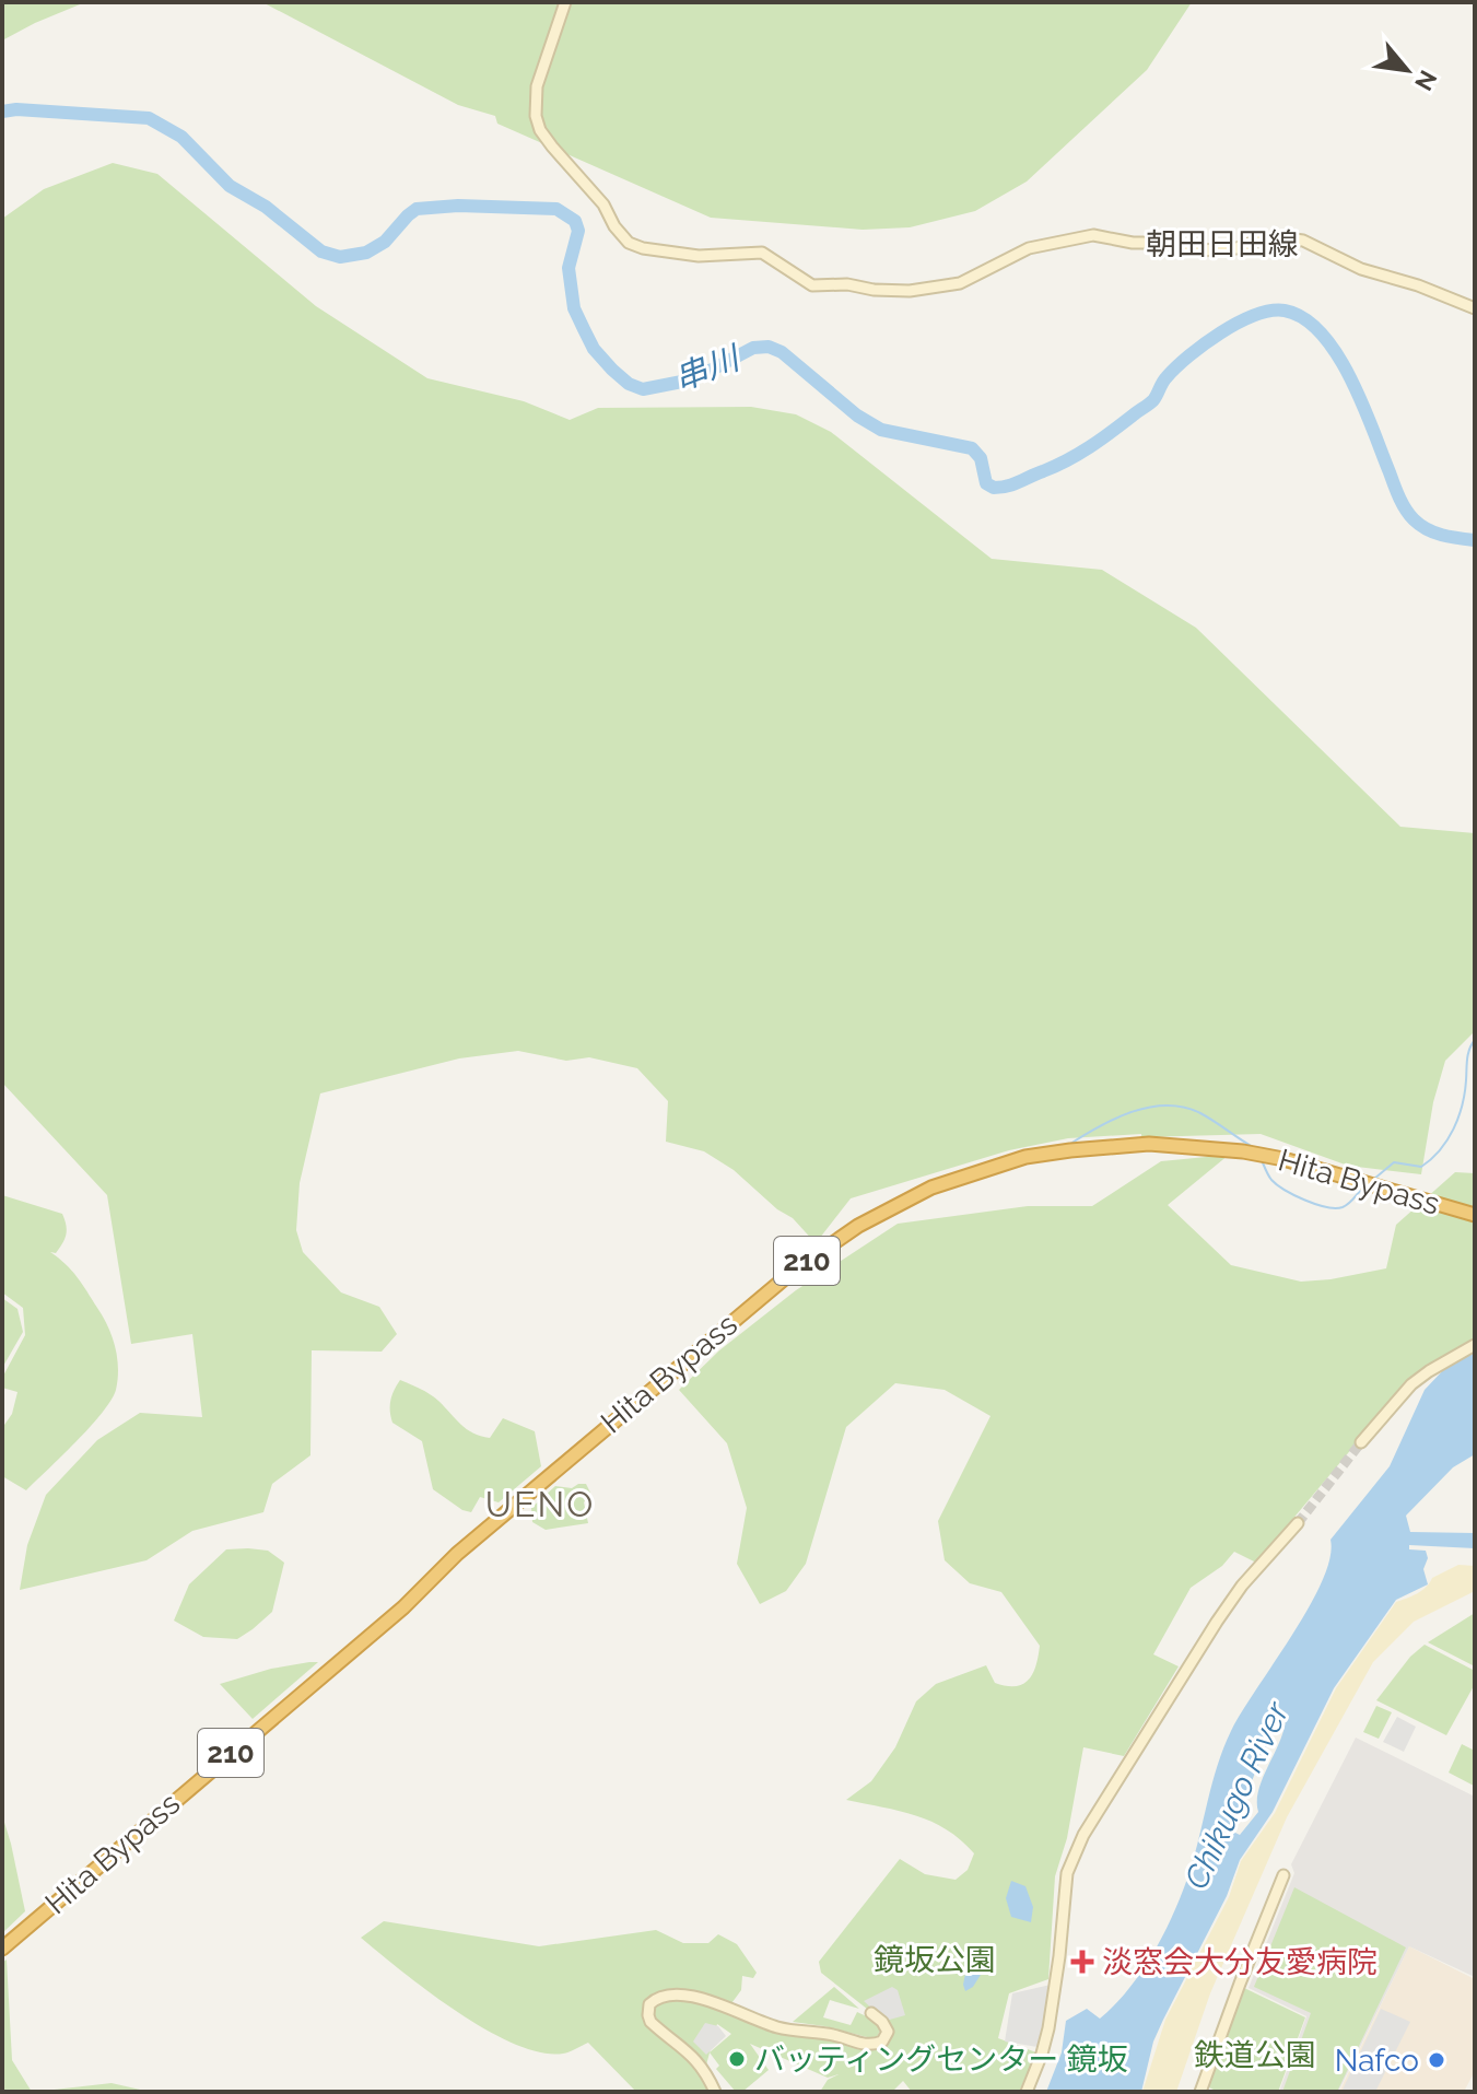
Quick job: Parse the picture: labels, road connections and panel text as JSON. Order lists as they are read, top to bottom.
{
  "streets": {
    "highway": ["Hita Bypass", "210"],
    "street": ["朝田日田線"]
  },
  "districts": ["UENO"],
  "water": ["串川", "Chikugo River"],
  "parks": ["鏡坂公園", "鉄道公園"],
  "places": {
    "health": ["淡窓会大分友愛病院"],
    "other": ["バッティングセンター 鏡坂", "Nafco"]
  },
  "north": "bottom right"
}
